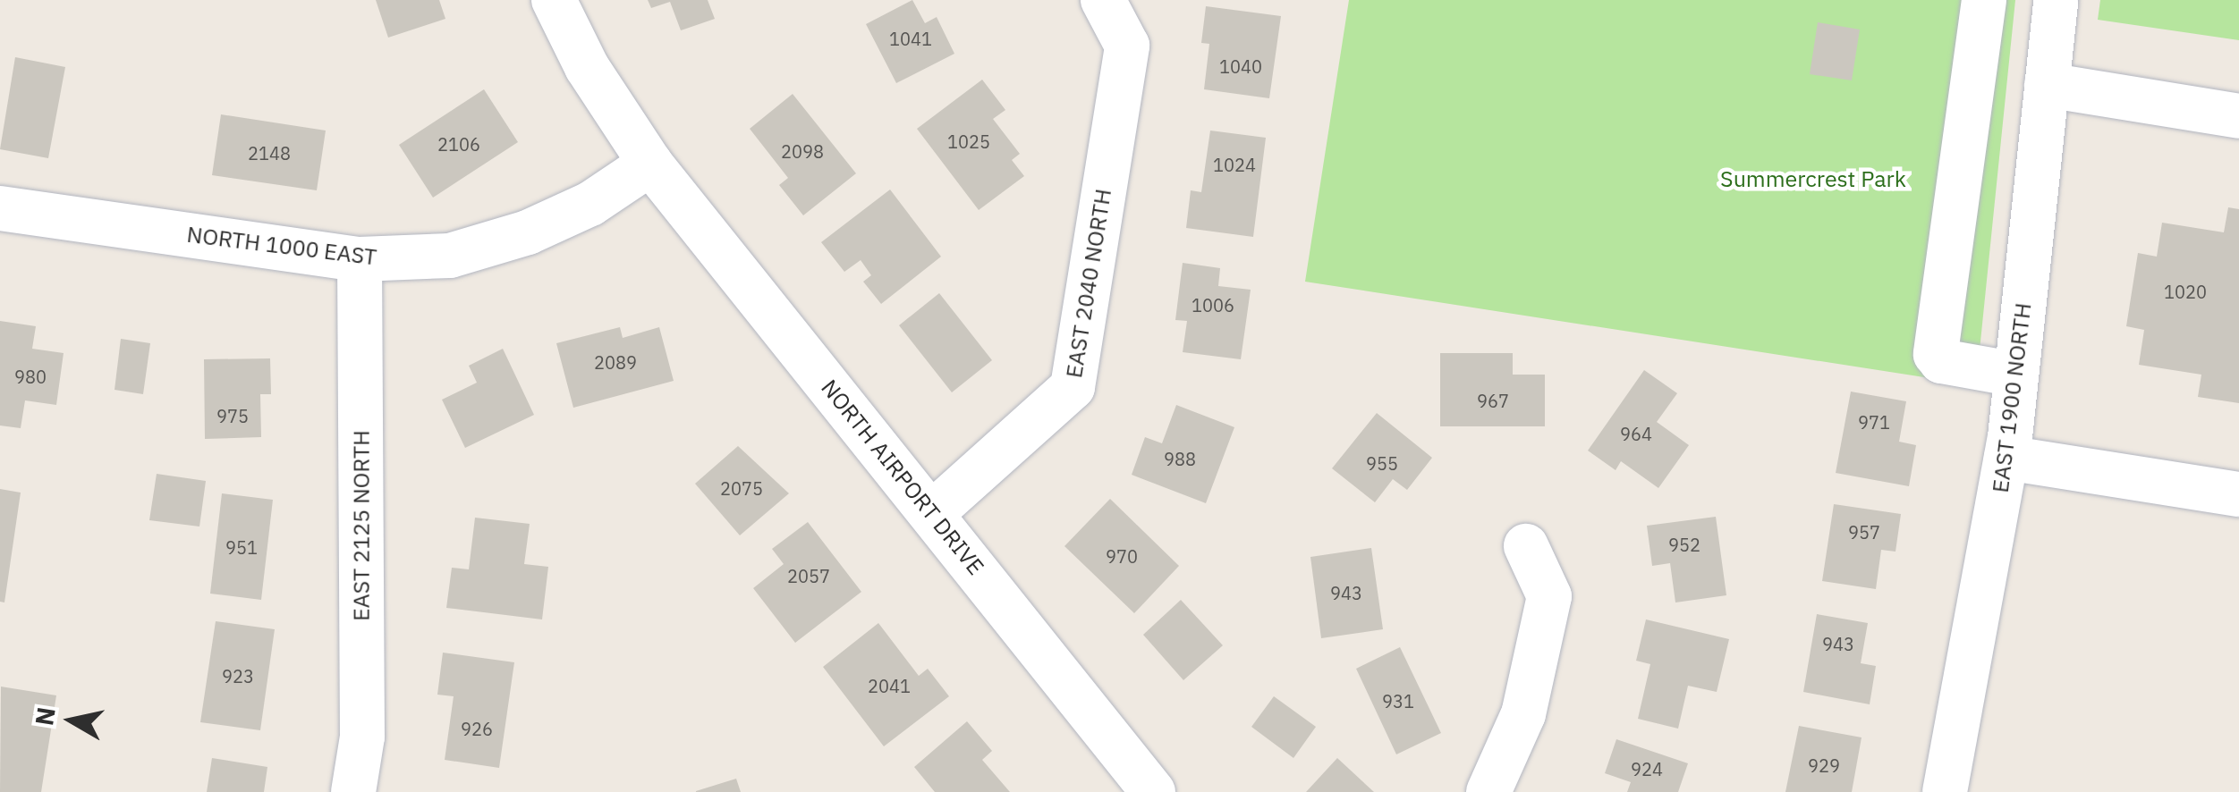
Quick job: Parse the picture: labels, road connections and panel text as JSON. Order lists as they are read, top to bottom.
{
  "streets": {
    "street": [
      "NORTH 1000 EAST",
      "EAST 2040 NORTH",
      "EAST 1900 NORTH",
      "NORTH AIRPORT DRIVE",
      "EAST 2125 NORTH"
    ]
  },
  "crossings": [
    ["NORTH 1000 EAST", "NORTH AIRPORT DRIVE"],
    ["NORTH 1000 EAST", "EAST 2125 NORTH"],
    ["EAST 2040 NORTH", "NORTH AIRPORT DRIVE"]
  ],
  "parks": ["Summercrest Park"],
  "house_numbers": [
    "1041",
    "1040",
    "1025",
    "2106",
    "2098",
    "2148",
    "1024",
    "1020",
    "1006",
    "2089",
    "980",
    "967",
    "975",
    "971",
    "964",
    "988",
    "955",
    "2075",
    "957",
    "952",
    "951",
    "970",
    "2057",
    "943",
    "943",
    "923",
    "2041",
    "931",
    "926",
    "929",
    "924"
  ],
  "north": "left"
}
